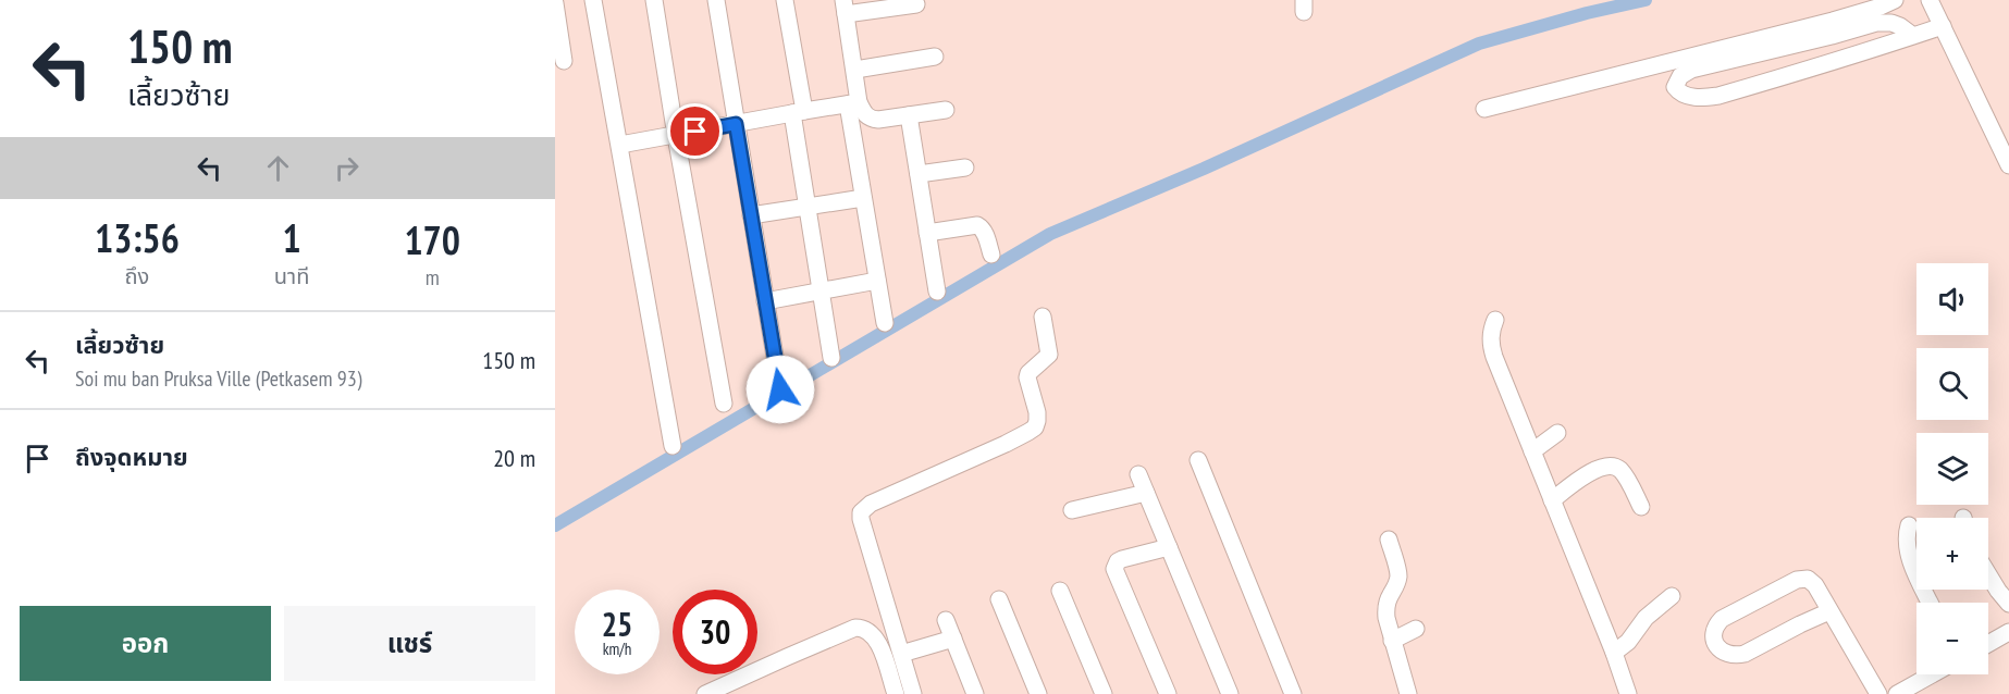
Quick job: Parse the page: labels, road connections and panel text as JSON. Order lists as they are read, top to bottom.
{
  "page": {
    "turn": ["150 m", "เลี้ยวซ้าย"],
    "eta": [
      "13:56",
      "ถึง",
      "1",
      "นาที",
      "170",
      "m"
    ],
    "map_buttons": ["+", "−"],
    "list": [
      {
        "name": "เลี้ยวซ้าย",
        "note": "Soi mu ban Pruksa Ville (Petkasem 93)",
        "value": "150 m"
      },
      {
        "name": "ถึงจุดหมาย",
        "value": "20 m"
      }
    ],
    "speed": "25 km/h",
    "limit": "30",
    "buttons": ["ออก", "แชร์"]
  }
}
